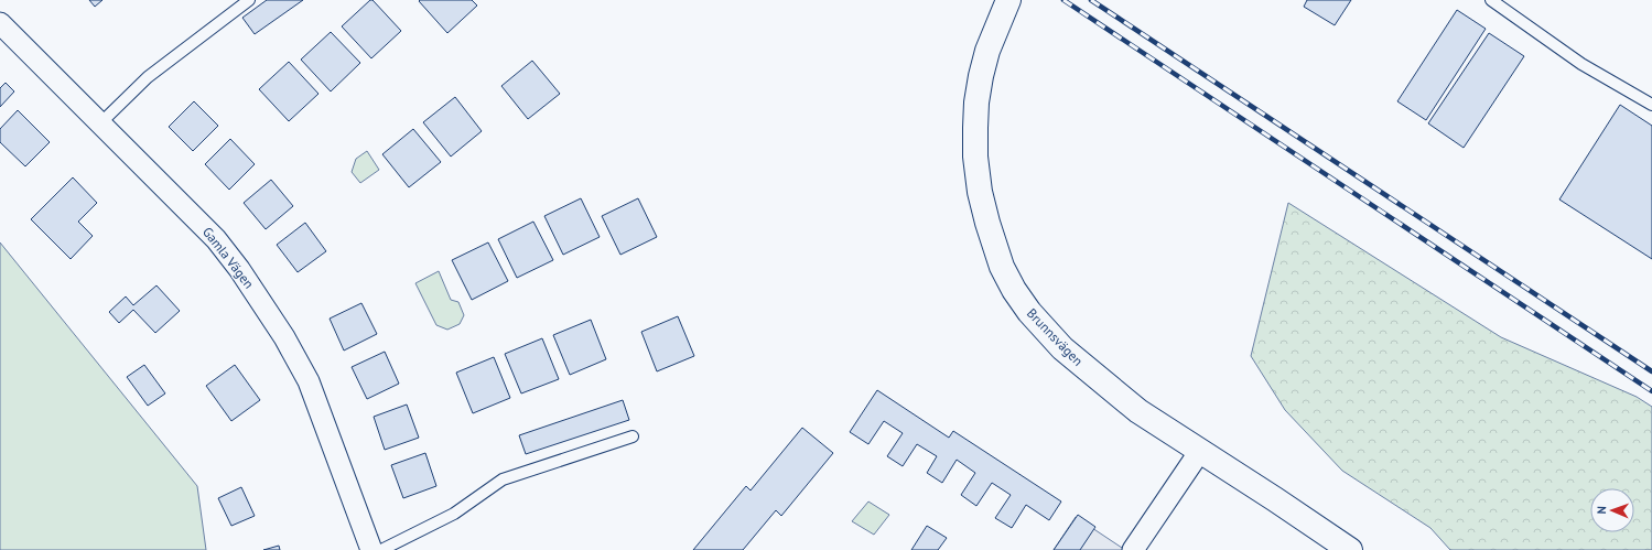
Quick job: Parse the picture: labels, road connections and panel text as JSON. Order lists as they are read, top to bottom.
{
  "streets": {
    "street": ["Gamla Vägen", "Brunnsvägen"]
  },
  "north": "left"
}
